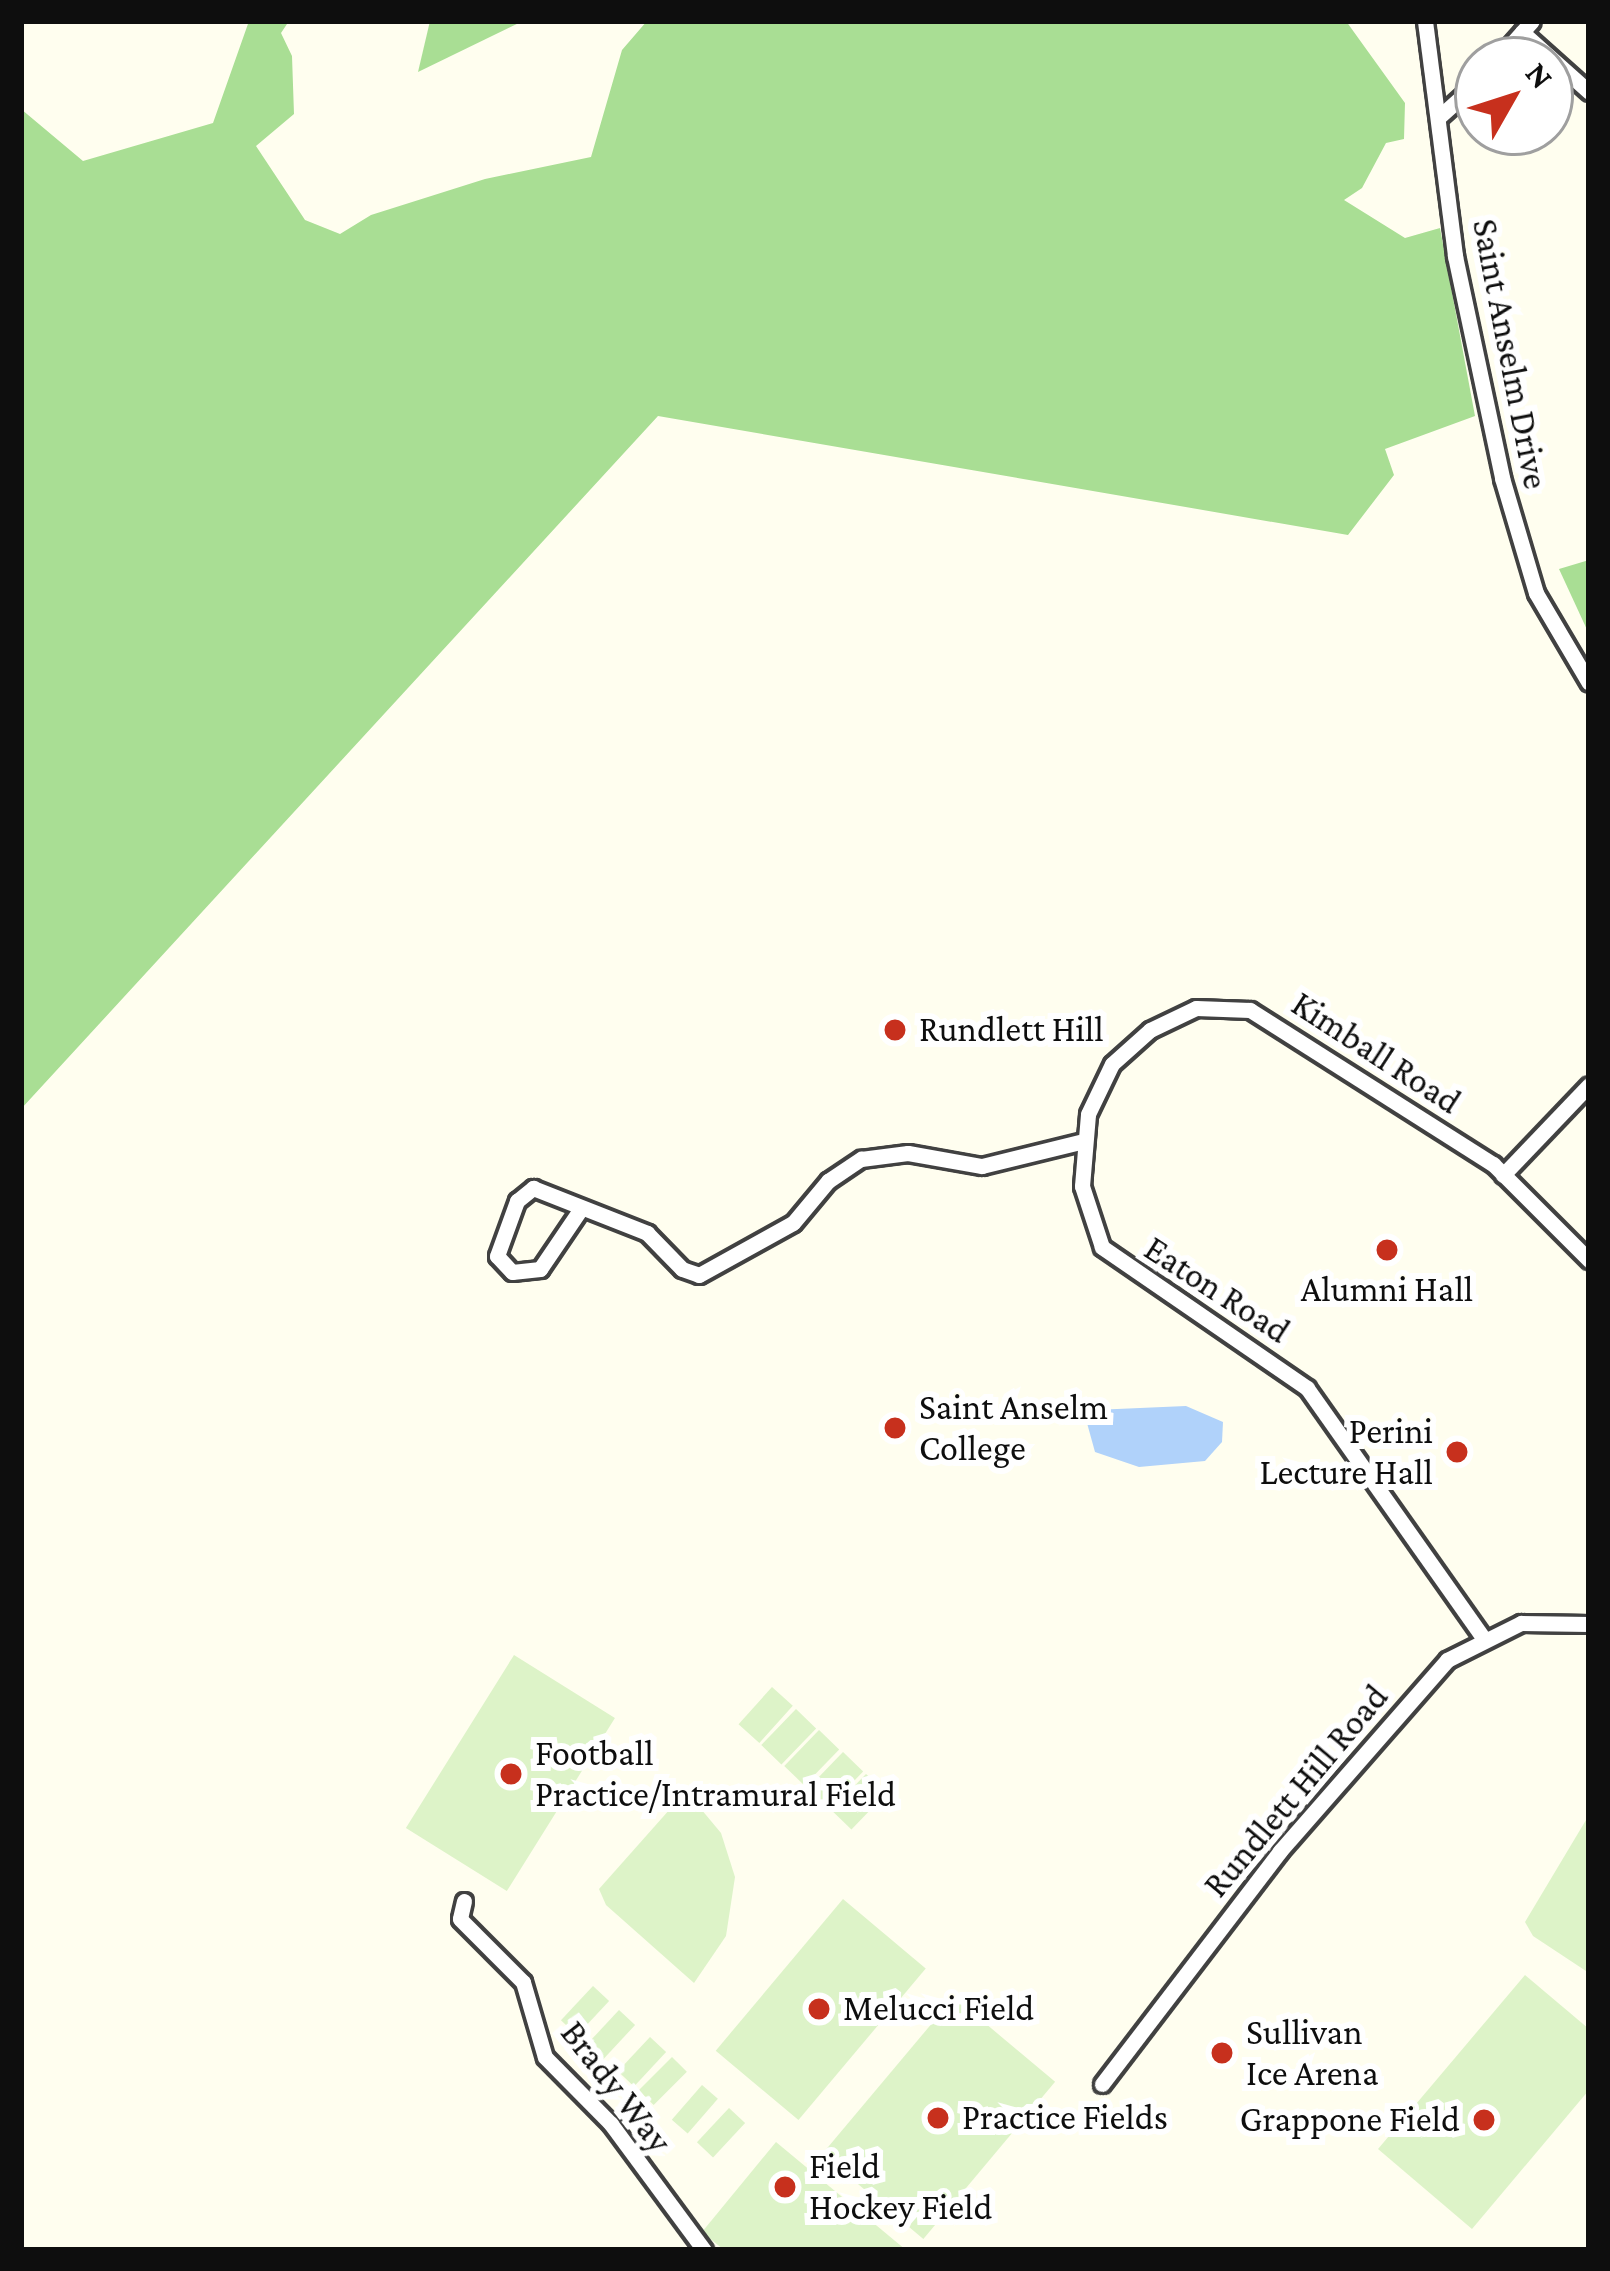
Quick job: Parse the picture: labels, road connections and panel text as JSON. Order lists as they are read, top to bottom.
{
  "streets": {
    "street": [
      "Saint Anselm Drive",
      "Kimball Road",
      "Eaton Road",
      "Rundlett Hill Road",
      "Brady Way"
    ]
  },
  "crossings": [
    ["Kimball Road", "Eaton Road"],
    ["Eaton Road", "Rundlett Hill Road"]
  ],
  "places": [
    "Rundlett Hill",
    "Alumni Hall",
    "Saint Anselm College",
    "Perini Lecture Hall",
    "Football Practice/Intramural Field",
    "Melucci Field",
    "Sullivan Ice Arena",
    "Practice Fields",
    "Grappone Field",
    "Field Hockey Field"
  ],
  "north": "top right"
}
